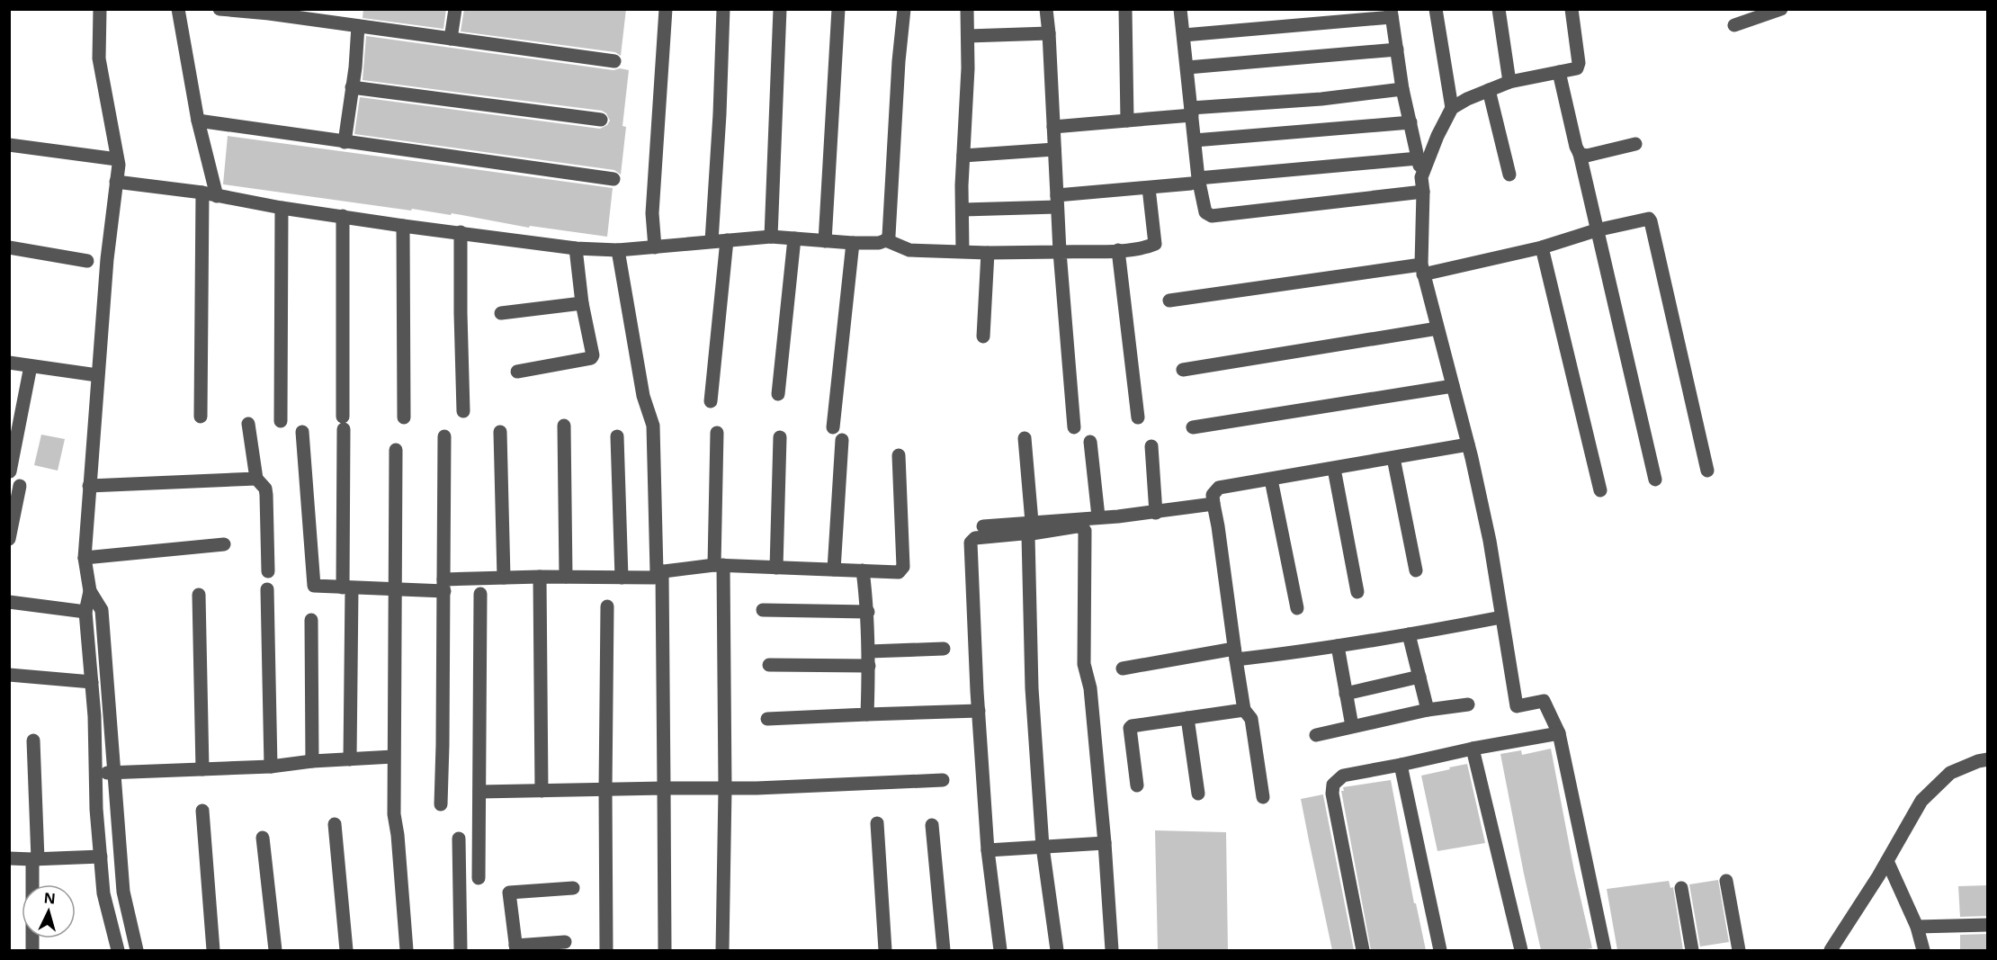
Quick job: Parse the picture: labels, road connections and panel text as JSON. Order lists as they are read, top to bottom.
{
  "north": "top"
}
